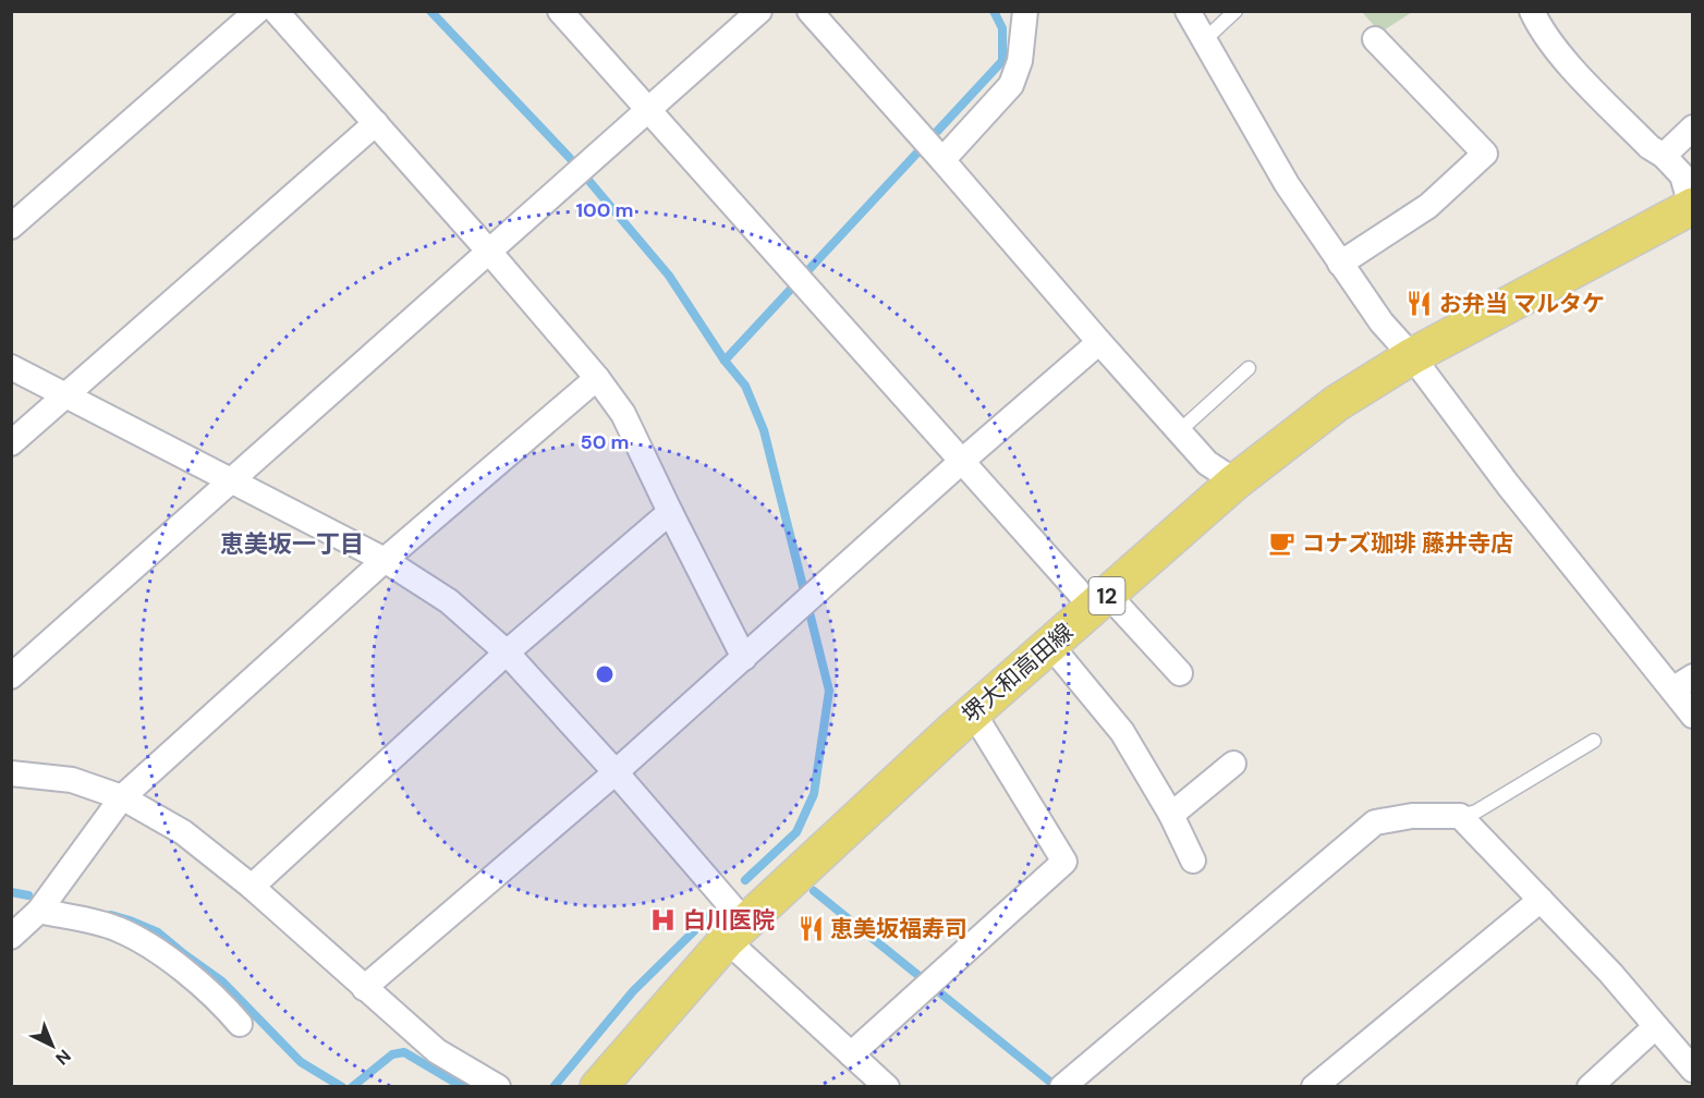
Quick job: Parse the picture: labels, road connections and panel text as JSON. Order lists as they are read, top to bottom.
{
  "streets": {
    "main road": ["12", "堺大和高田線"]
  },
  "districts": ["恵美坂一丁目"],
  "places": {
    "restaurant": ["お弁当 マルタケ", "恵美坂福寿司"],
    "cafe": ["コナズ珈琲 藤井寺店"],
    "hospital": ["白川医院"]
  },
  "north": "bottom right",
  "rings": ["100 m", "50 m"]
}
